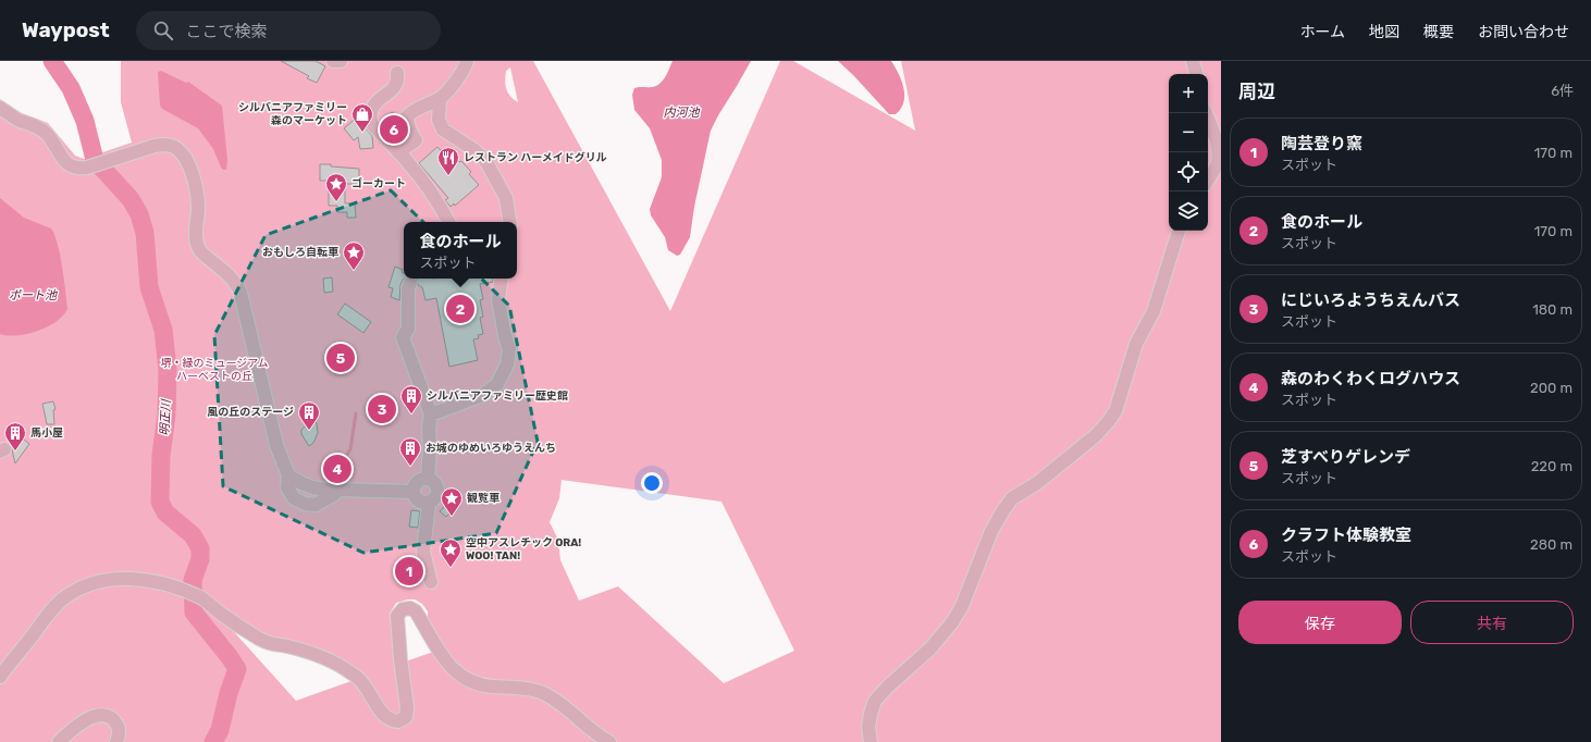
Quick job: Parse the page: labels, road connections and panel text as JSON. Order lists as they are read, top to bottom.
{
  "water": ["内河池", "ボート池", "明正川"],
  "parks": ["堺・緑のミュージアム ハーベストの丘"],
  "places": {
    "shop": ["シルバニアファミリー 森のマーケット"],
    "restaurant": ["レストラン ハーメイドグリル"],
    "place": [
      "ゴーカート",
      "おもしろ自転車",
      "観覧車",
      "空中アスレチック ORA! WOO! TAN!"
    ],
    "building": [
      "シルバニアファミリー歴史館",
      "風の丘のステージ",
      "馬小屋",
      "お城のゆめいろゆうえんち"
    ]
  },
  "page": {
    "header": "Waypost",
    "search": "ここで検索",
    "nav": [
      "ホーム",
      "地図",
      "概要",
      "お問い合わせ"
    ],
    "heading": ["周辺", "6件"],
    "map_buttons": ["+", "−"],
    "pins": [
      "6",
      "2",
      "5",
      "3",
      "4",
      "1"
    ],
    "list": [
      {
        "mark": "1",
        "name": "陶芸登り窯",
        "note": "スポット",
        "value": "170 m"
      },
      {
        "mark": "2",
        "name": "食のホール",
        "note": "スポット",
        "value": "170 m"
      },
      {
        "mark": "3",
        "name": "にじいろようちえんバス",
        "note": "スポット",
        "value": "180 m"
      },
      {
        "mark": "4",
        "name": "森のわくわくログハウス",
        "note": "スポット",
        "value": "200 m"
      },
      {
        "mark": "5",
        "name": "芝すべりゲレンデ",
        "note": "スポット",
        "value": "220 m"
      },
      {
        "mark": "6",
        "name": "クラフト体験教室",
        "note": "スポット",
        "value": "280 m"
      }
    ],
    "popup": ["食のホール", "スポット"],
    "buttons": ["保存", "共有"]
  }
}
